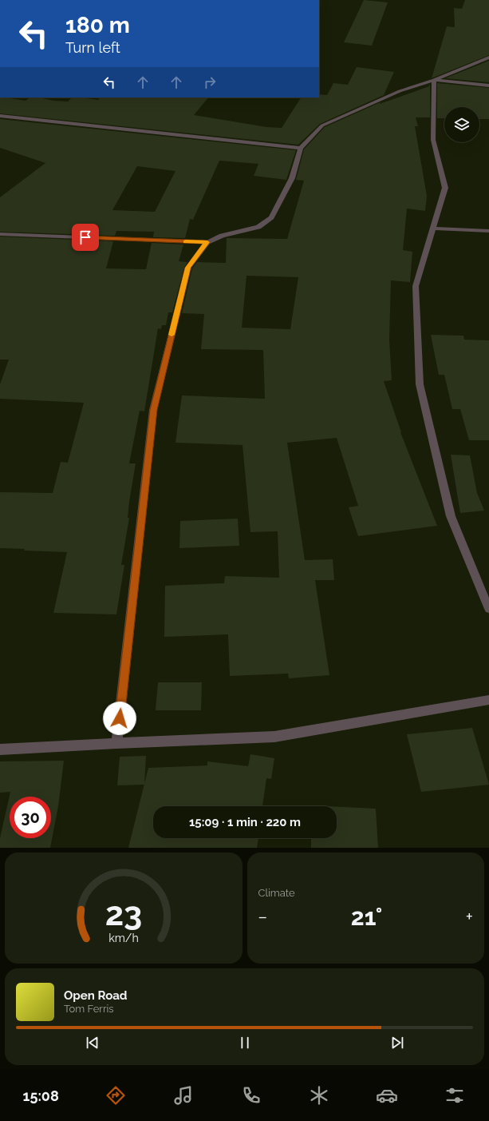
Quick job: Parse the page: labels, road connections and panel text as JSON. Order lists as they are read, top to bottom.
{
  "page": {
    "turn": ["180 m", "Turn left"],
    "limit": "30",
    "trip": "15:09 · 1 min · 220 m",
    "tile": "Climate",
    "heat": ["−", "21°", "+"],
    "song": ["Open Road", "Tom Ferris"],
    "tabs": "15:08",
    "gauge": ["23", "km/h"]
  }
}
